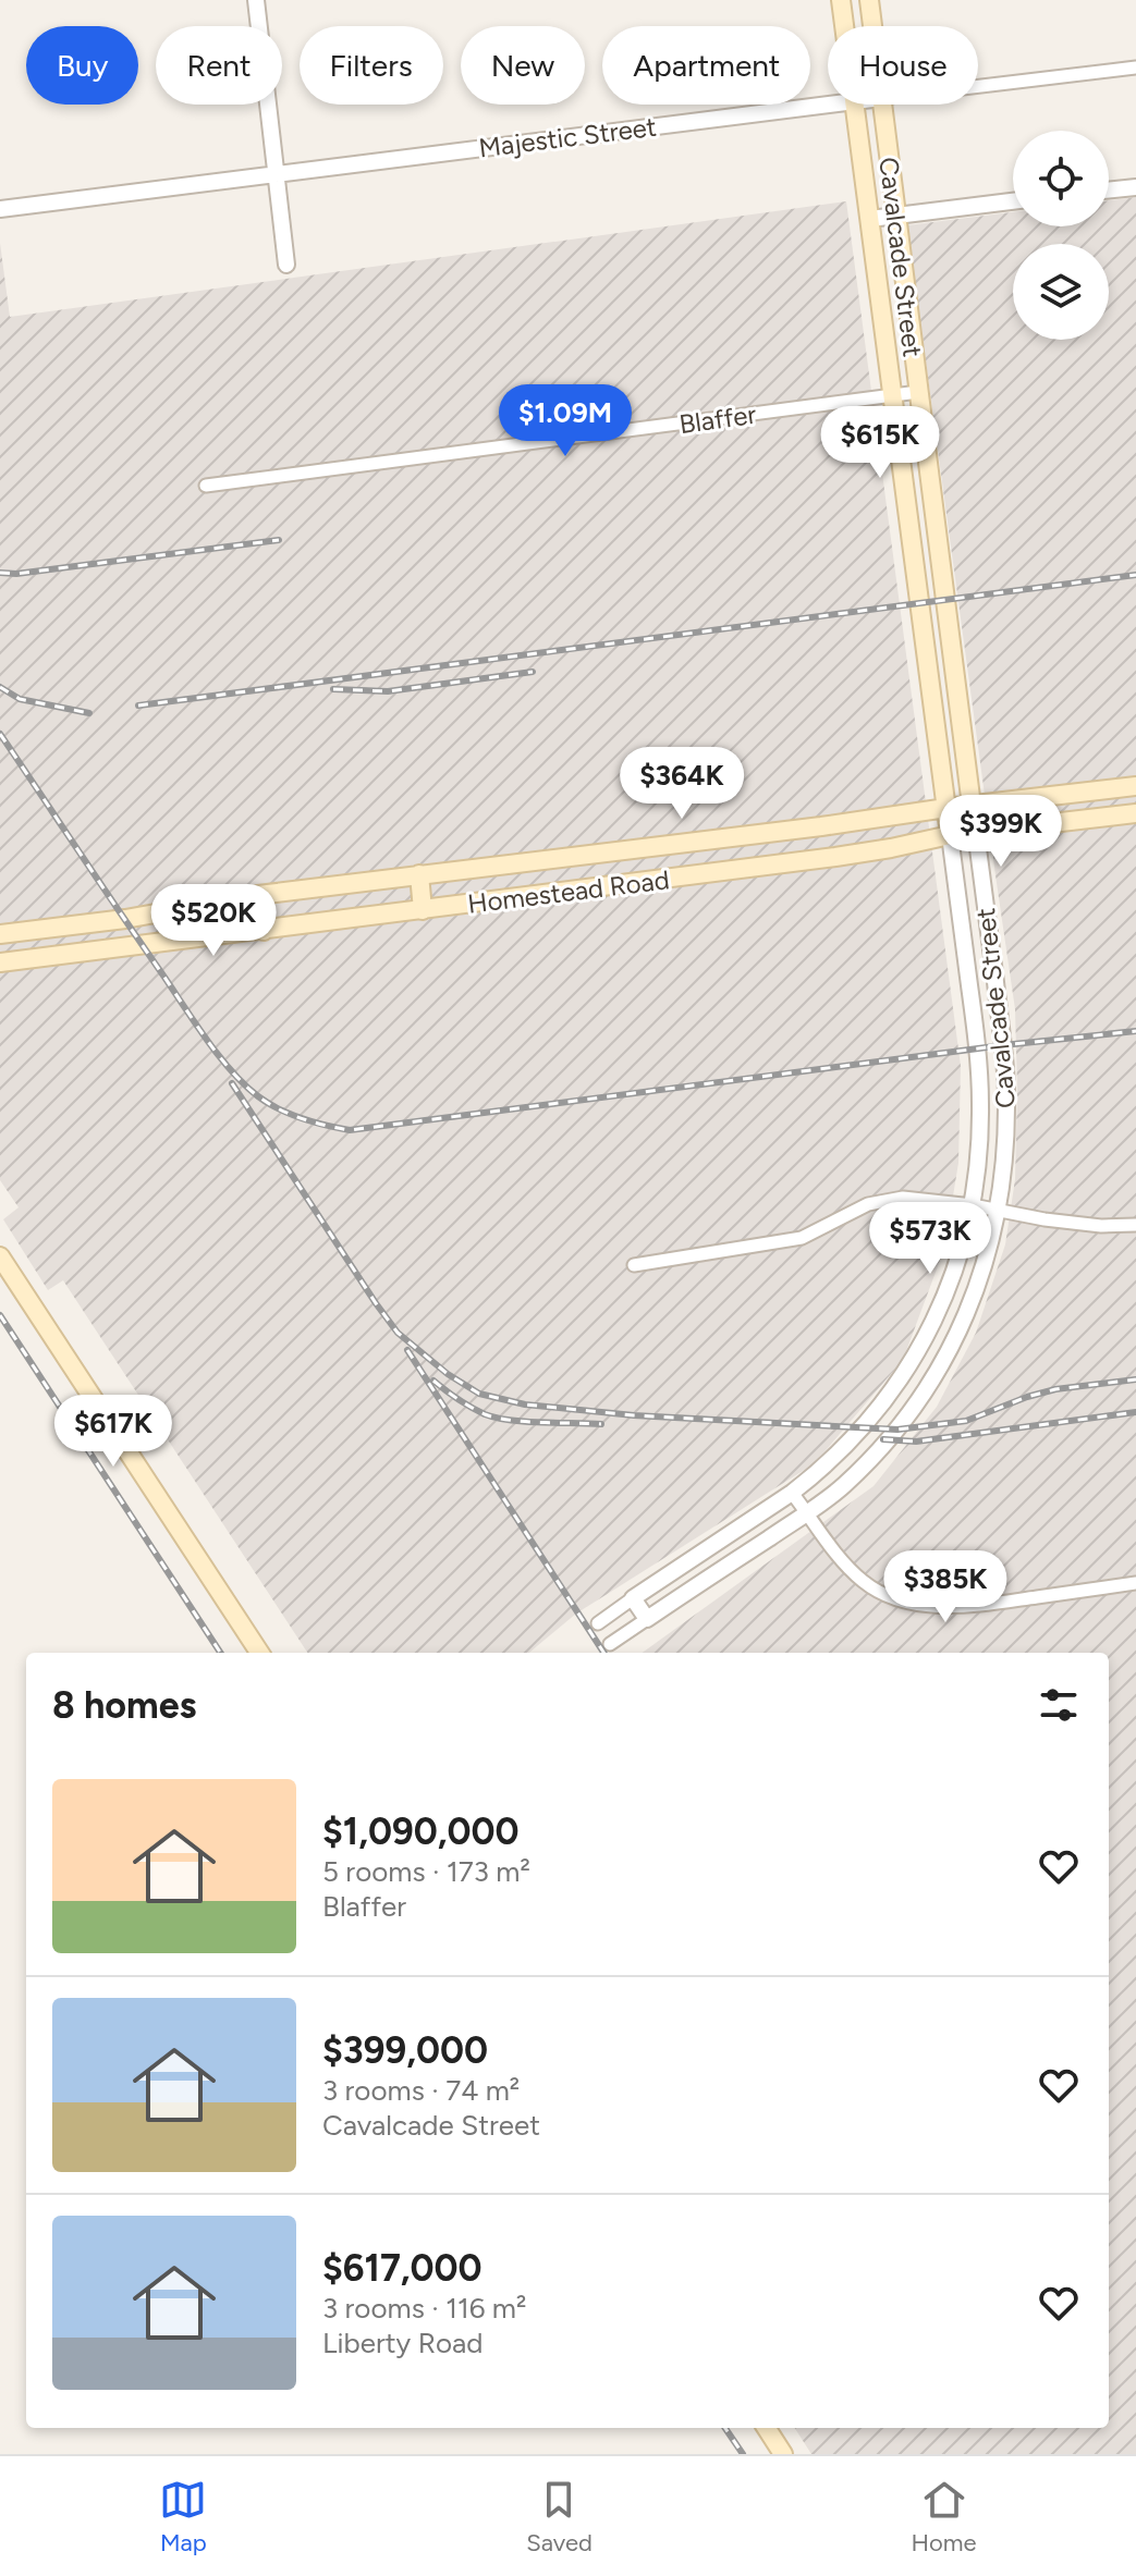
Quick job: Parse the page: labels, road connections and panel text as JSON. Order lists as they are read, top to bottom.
{
  "streets": {
    "main road": ["Cavalcade Street", "Homestead Road"],
    "street": ["Majestic Street", "Blaffer"]
  },
  "crossings": [
    ["Cavalcade Street", "Blaffer"],
    ["Cavalcade Street", "Homestead Road"]
  ],
  "page": {
    "chip": [
      "Buy",
      "Rent",
      "Filters",
      "New",
      "Apartment",
      "House"
    ],
    "price": [
      "$1.09M",
      "$615K",
      "$364K",
      "$399K",
      "$520K",
      "$573K",
      "$617K",
      "$385K"
    ],
    "heading": "8 homes",
    "list": [
      {
        "name": "$1,090,000",
        "note": "5 rooms · 173 m² · Blaffer"
      },
      {
        "name": "$399,000",
        "note": "3 rooms · 74 m² · Cavalcade Street"
      },
      {
        "name": "$617,000",
        "note": "3 rooms · 116 m² · Liberty Road"
      }
    ],
    "tabs": ["Map", "Saved", "Home"]
  }
}
